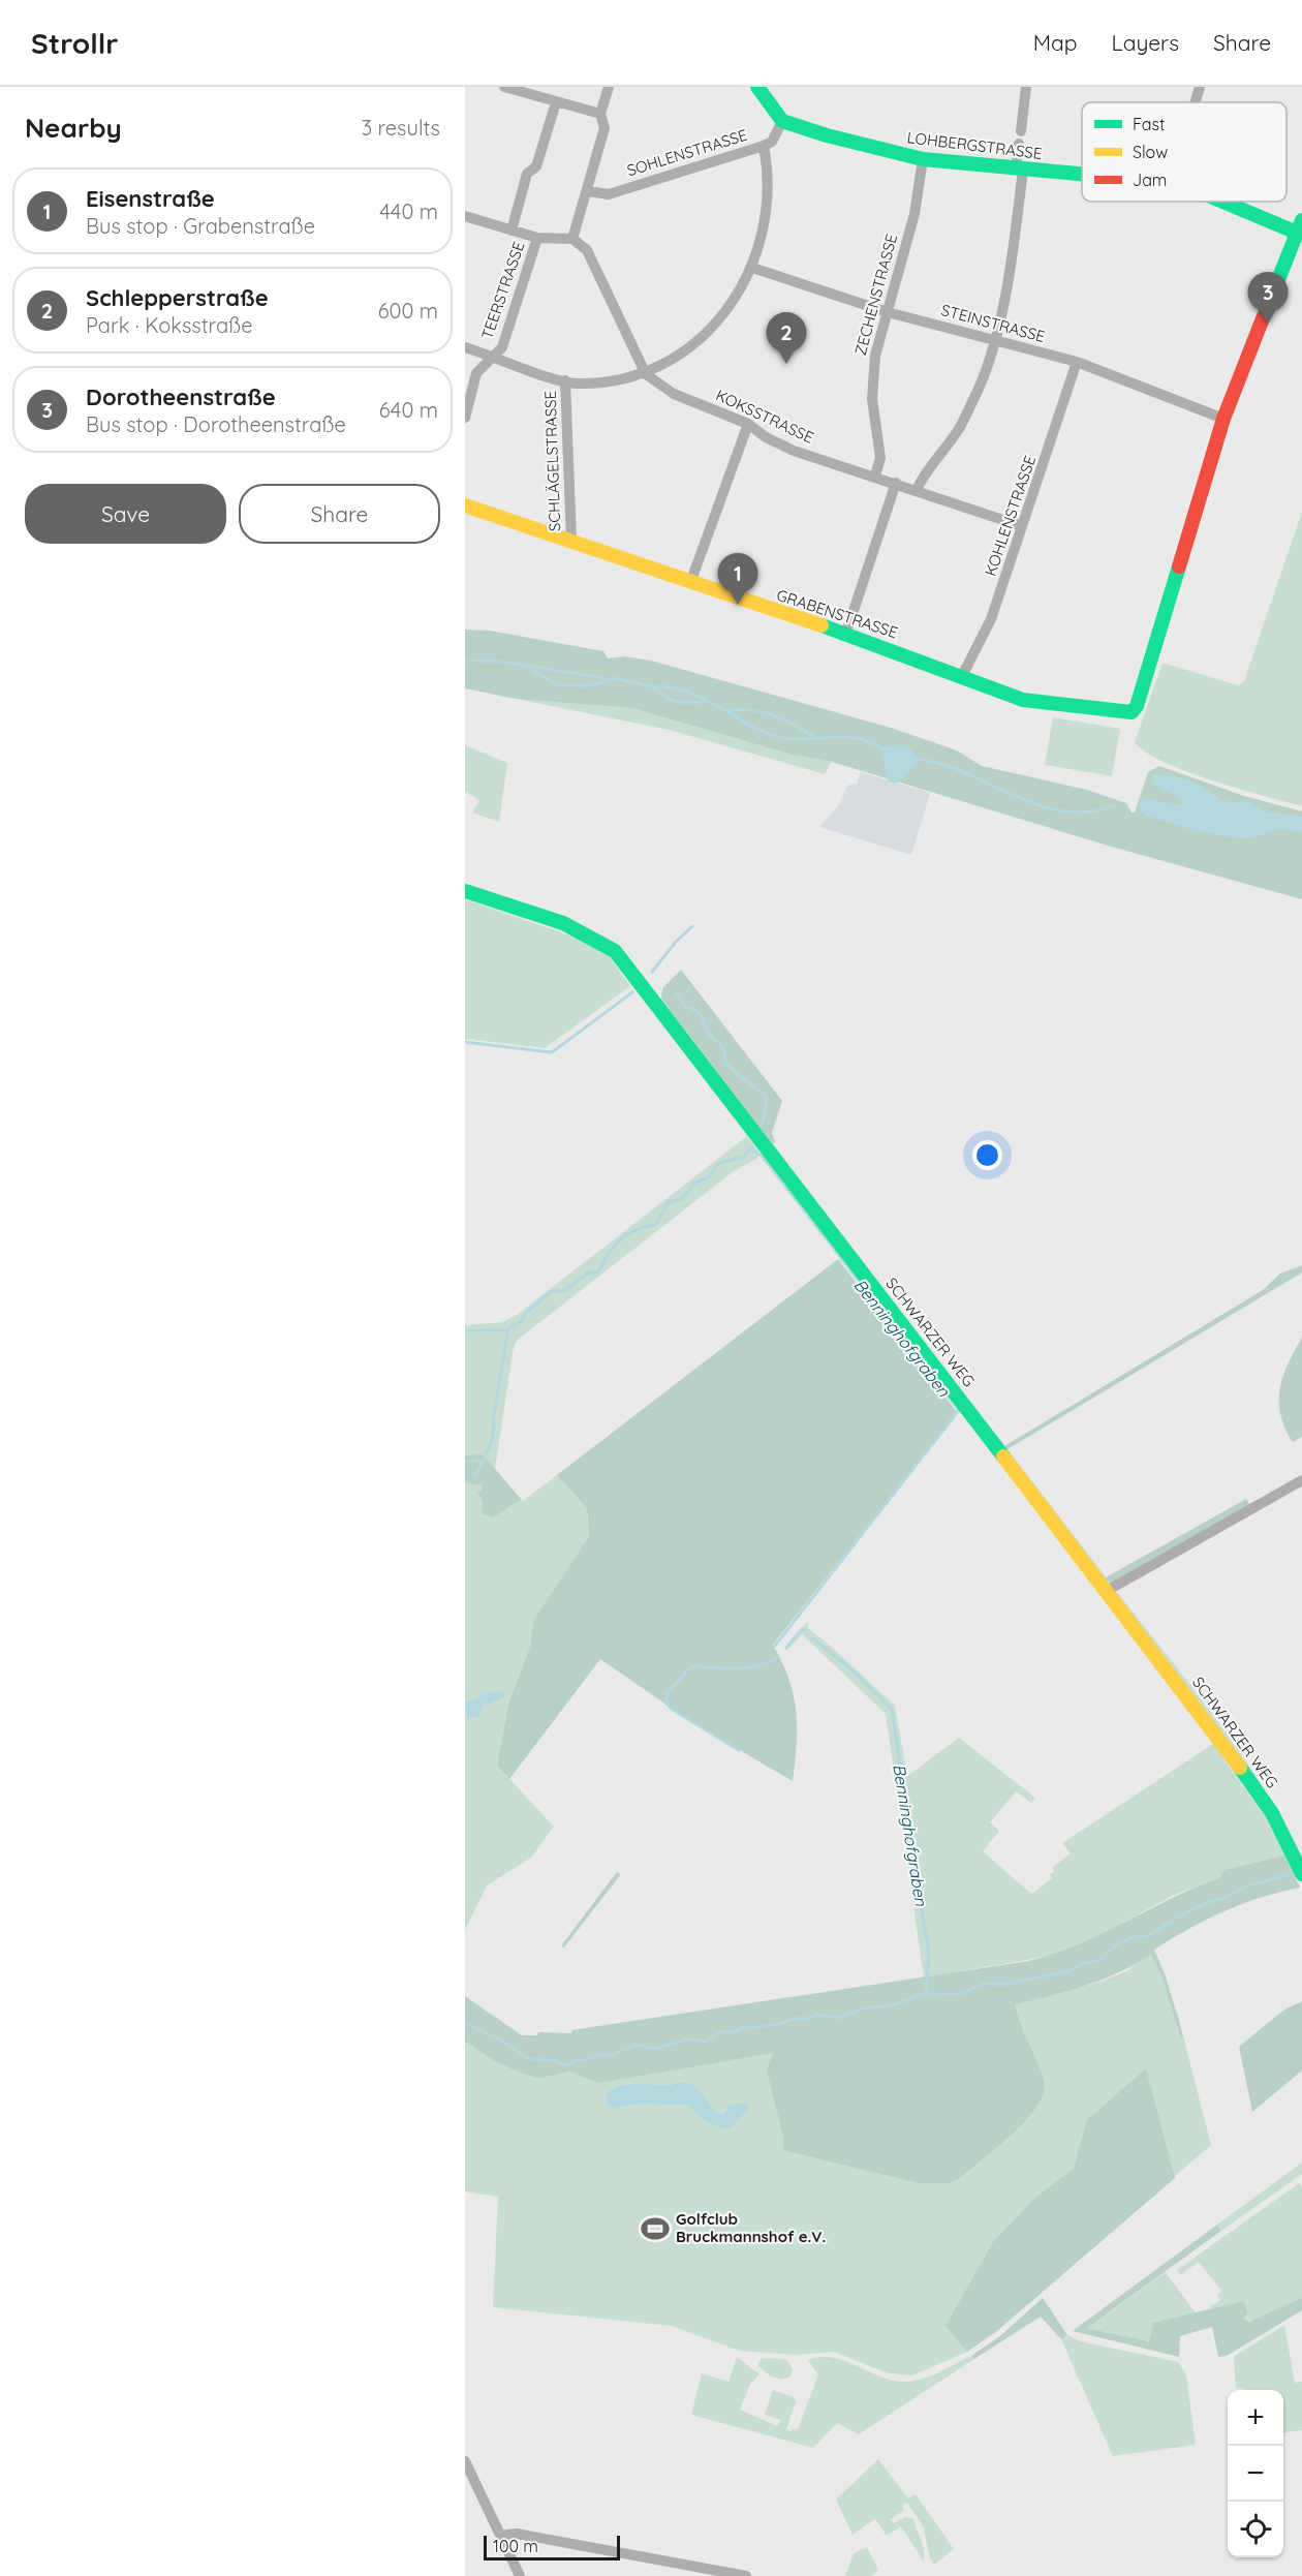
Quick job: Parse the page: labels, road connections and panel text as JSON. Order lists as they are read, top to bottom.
{
  "streets": {
    "street": [
      "LOHBERGSTRASSE",
      "SOHLENSTRASSE",
      "TEERSTRASSE",
      "ZECHENSTRASSE",
      "STEINSTRASSE",
      "KOKSSTRASSE",
      "SCHLÄGELSTRASSE",
      "KOHLENSTRASSE",
      "GRABENSTRASSE",
      "SCHWARZER WEG"
    ]
  },
  "crossings": [
    ["LOHBERGSTRASSE", "SOHLENSTRASSE"],
    ["LOHBERGSTRASSE", "ZECHENSTRASSE"],
    ["ZECHENSTRASSE", "STEINSTRASSE"],
    ["ZECHENSTRASSE", "KOKSSTRASSE"],
    ["STEINSTRASSE", "KOHLENSTRASSE"],
    ["STEINSTRASSE", "GRABENSTRASSE"],
    ["KOKSSTRASSE", "KOHLENSTRASSE"],
    ["SCHLÄGELSTRASSE", "GRABENSTRASSE"],
    ["KOHLENSTRASSE", "GRABENSTRASSE"]
  ],
  "water": ["Benninghofgraben"],
  "places": {
    "sports": ["Golfclub Bruckmannshof e.V."]
  },
  "legend": ["Fast", "Slow", "Jam"],
  "scale_bar": "100 m",
  "page": {
    "header": "Strollr",
    "nav": ["Map", "Layers", "Share"],
    "heading": ["Nearby", "3 results"],
    "list": [
      {
        "mark": "1",
        "name": "Eisenstraße",
        "note": "Bus stop · Grabenstraße",
        "value": "440 m"
      },
      {
        "mark": "2",
        "name": "Schlepperstraße",
        "note": "Park · Koksstraße",
        "value": "600 m"
      },
      {
        "mark": "3",
        "name": "Dorotheenstraße",
        "note": "Bus stop · Dorotheenstraße",
        "value": "640 m"
      }
    ],
    "pins": ["3", "2", "1"],
    "buttons": ["Save", "Share"],
    "map_buttons": ["+", "−"],
    "scale": "100 m"
  }
}
